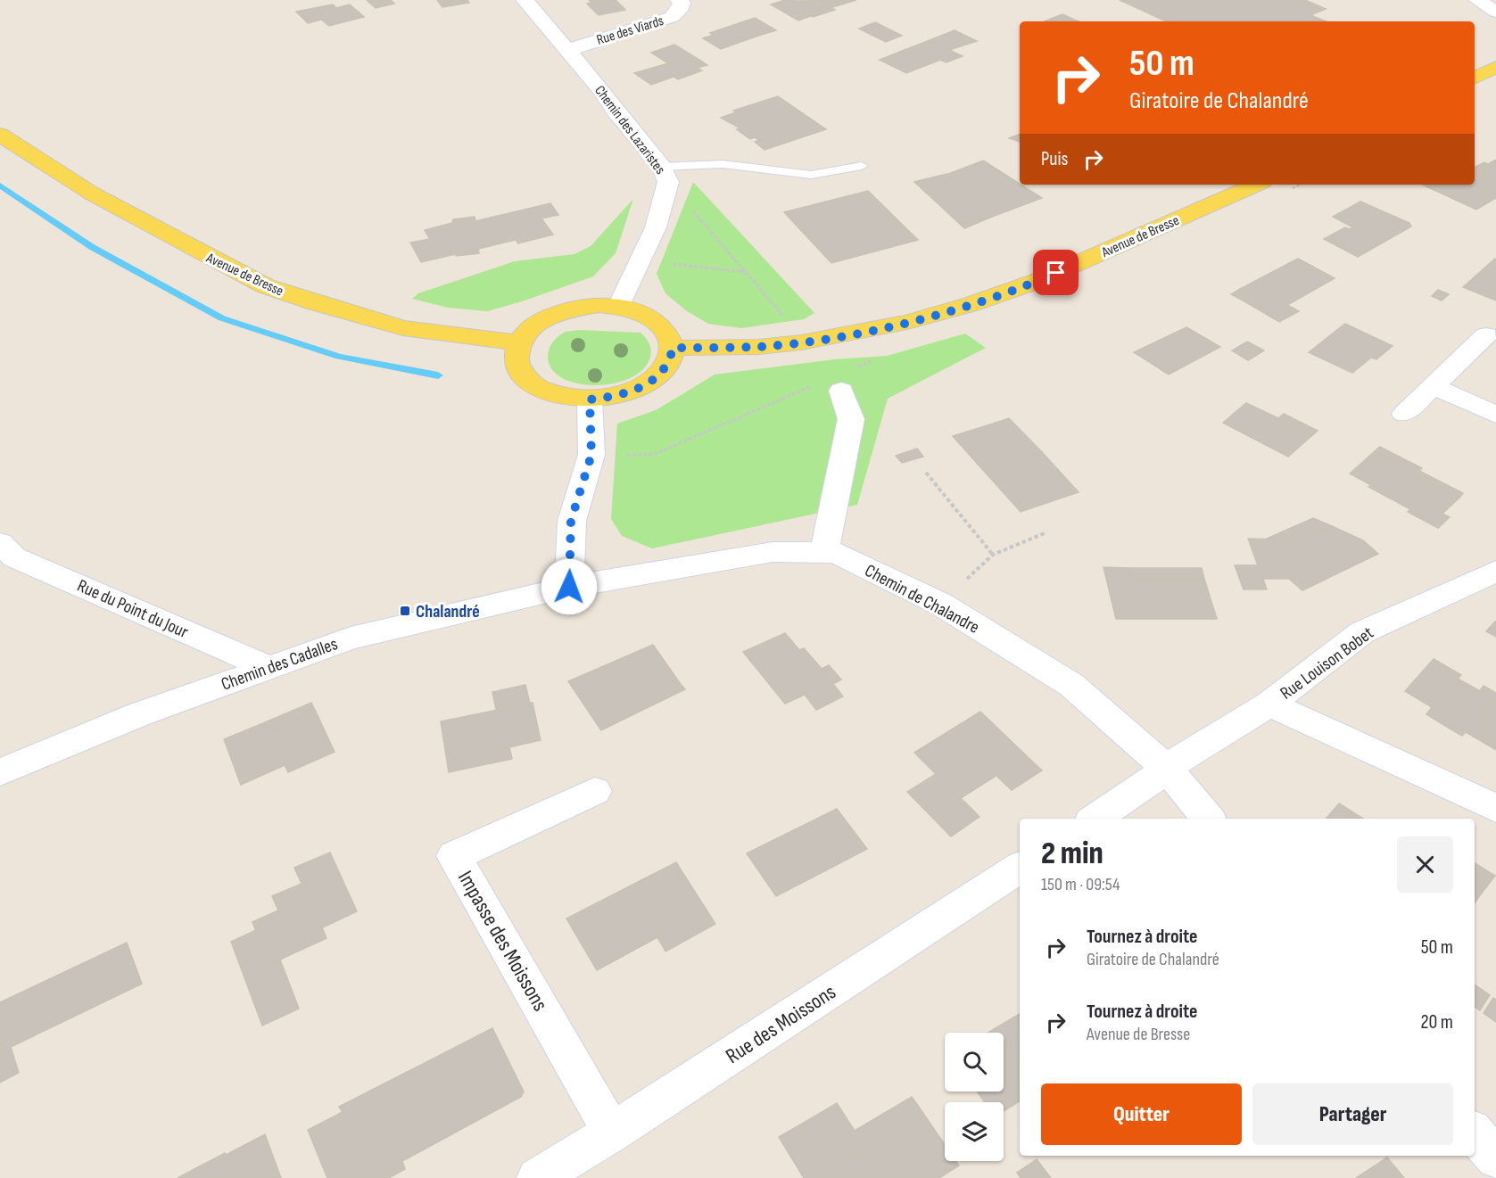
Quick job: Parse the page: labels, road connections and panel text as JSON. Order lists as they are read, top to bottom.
{
  "streets": {
    "main road": ["Avenue de Bresse"],
    "street": [
      "Rue des Viards",
      "Chemin des Lazaristes",
      "Chemin de Chalandre",
      "Rue du Point du Jour",
      "Rue Louison Bobet",
      "Chemin des Cadalles",
      "Impasse des Moissons",
      "Rue des Moissons"
    ]
  },
  "crossings": [
    ["Rue des Viards", "Chemin des Lazaristes"],
    ["Chemin des Lazaristes", "Avenue de Bresse"],
    ["Chemin de Chalandre", "Rue Louison Bobet"],
    ["Chemin de Chalandre", "Chemin des Cadalles"],
    ["Rue du Point du Jour", "Chemin des Cadalles"],
    ["Impasse des Moissons", "Rue des Moissons"]
  ],
  "places": {
    "transit": ["Chalandré"]
  },
  "page": {
    "turn": ["50 m", "Giratoire de Chalandré"],
    "then": "Puis",
    "heading": ["2 min", "150 m · 09:54"],
    "list": [
      {
        "name": "Tournez à droite",
        "note": "Giratoire de Chalandré",
        "value": "50 m"
      },
      {
        "name": "Tournez à droite",
        "note": "Avenue de Bresse",
        "value": "20 m"
      }
    ],
    "buttons": ["Quitter", "Partager"]
  }
}
